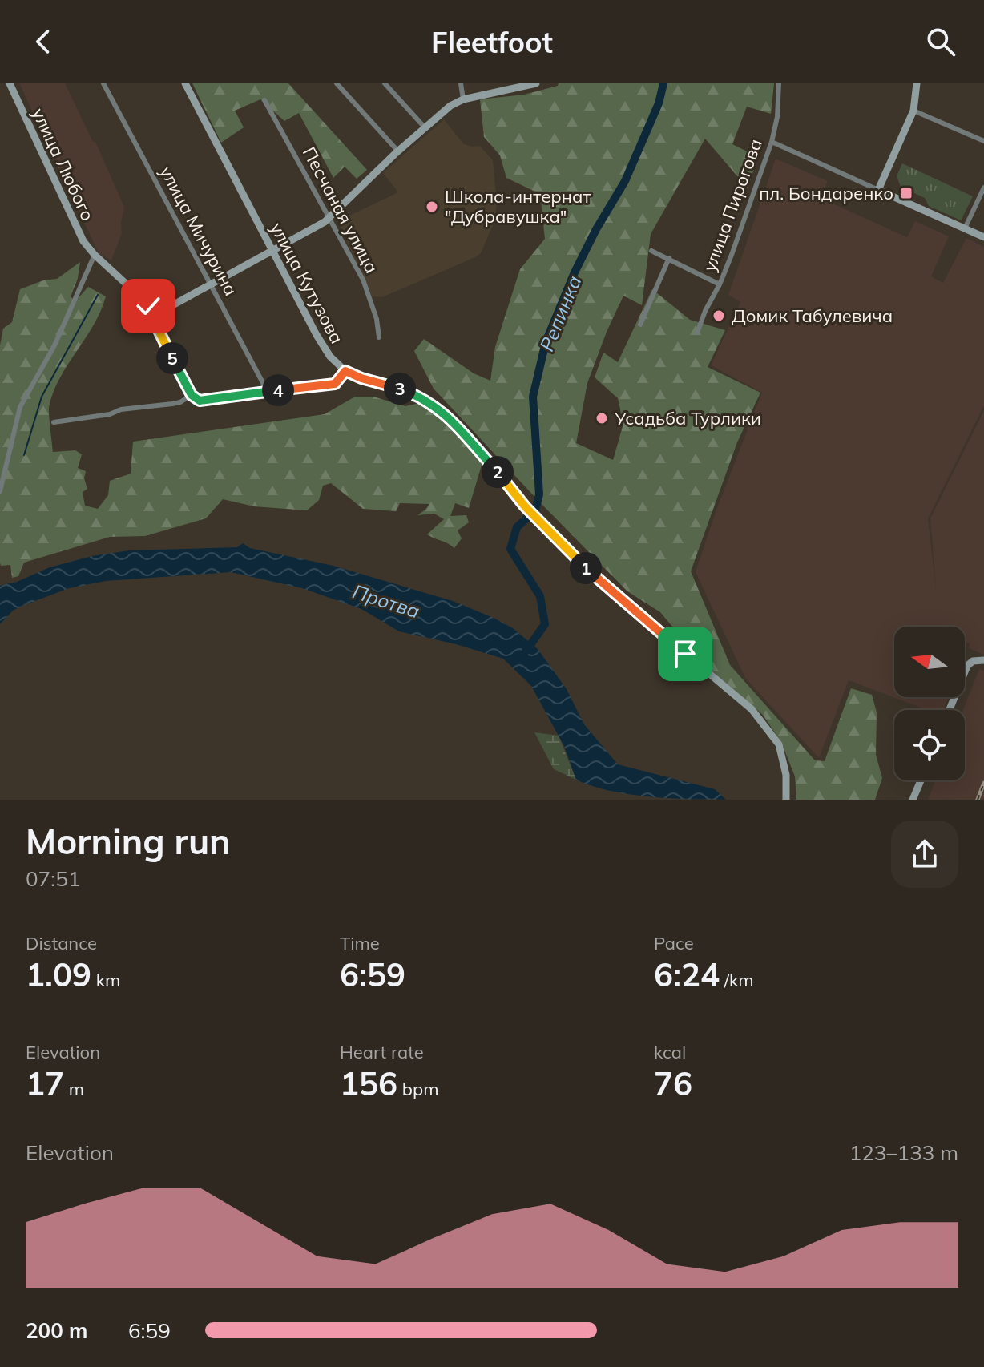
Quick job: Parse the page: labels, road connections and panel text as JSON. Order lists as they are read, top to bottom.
{
  "streets": {
    "main road": ["улица Любого", "улица Кутузова"],
    "street": ["улица Пирогова", "Песчаная улица", "улица Мичурина"]
  },
  "water": ["Репинка", "Протва"],
  "places": {
    "transit": ["пл. Бондаренко"],
    "other": ["Школа-интернат \"Дубравушка\"", "Домик Табулевича", "Усадьба Турлики"]
  },
  "north": "left",
  "page": {
    "header": "Fleetfoot",
    "pins": [
      "5",
      "3",
      "4",
      "2",
      "1"
    ],
    "heading": ["Morning run", "07:51"],
    "stats": [
      ["Distance", "1.09 km"],
      ["Time", "6:59"],
      ["Pace", "6:24 /km"],
      ["Elevation", "17 m"],
      ["Heart rate", "156 bpm"],
      ["kcal", "76"]
    ],
    "chart": ["Elevation", "123–133 m"],
    "list": [
      {
        "name": "200 m",
        "note": "6:59"
      }
    ]
  }
}
